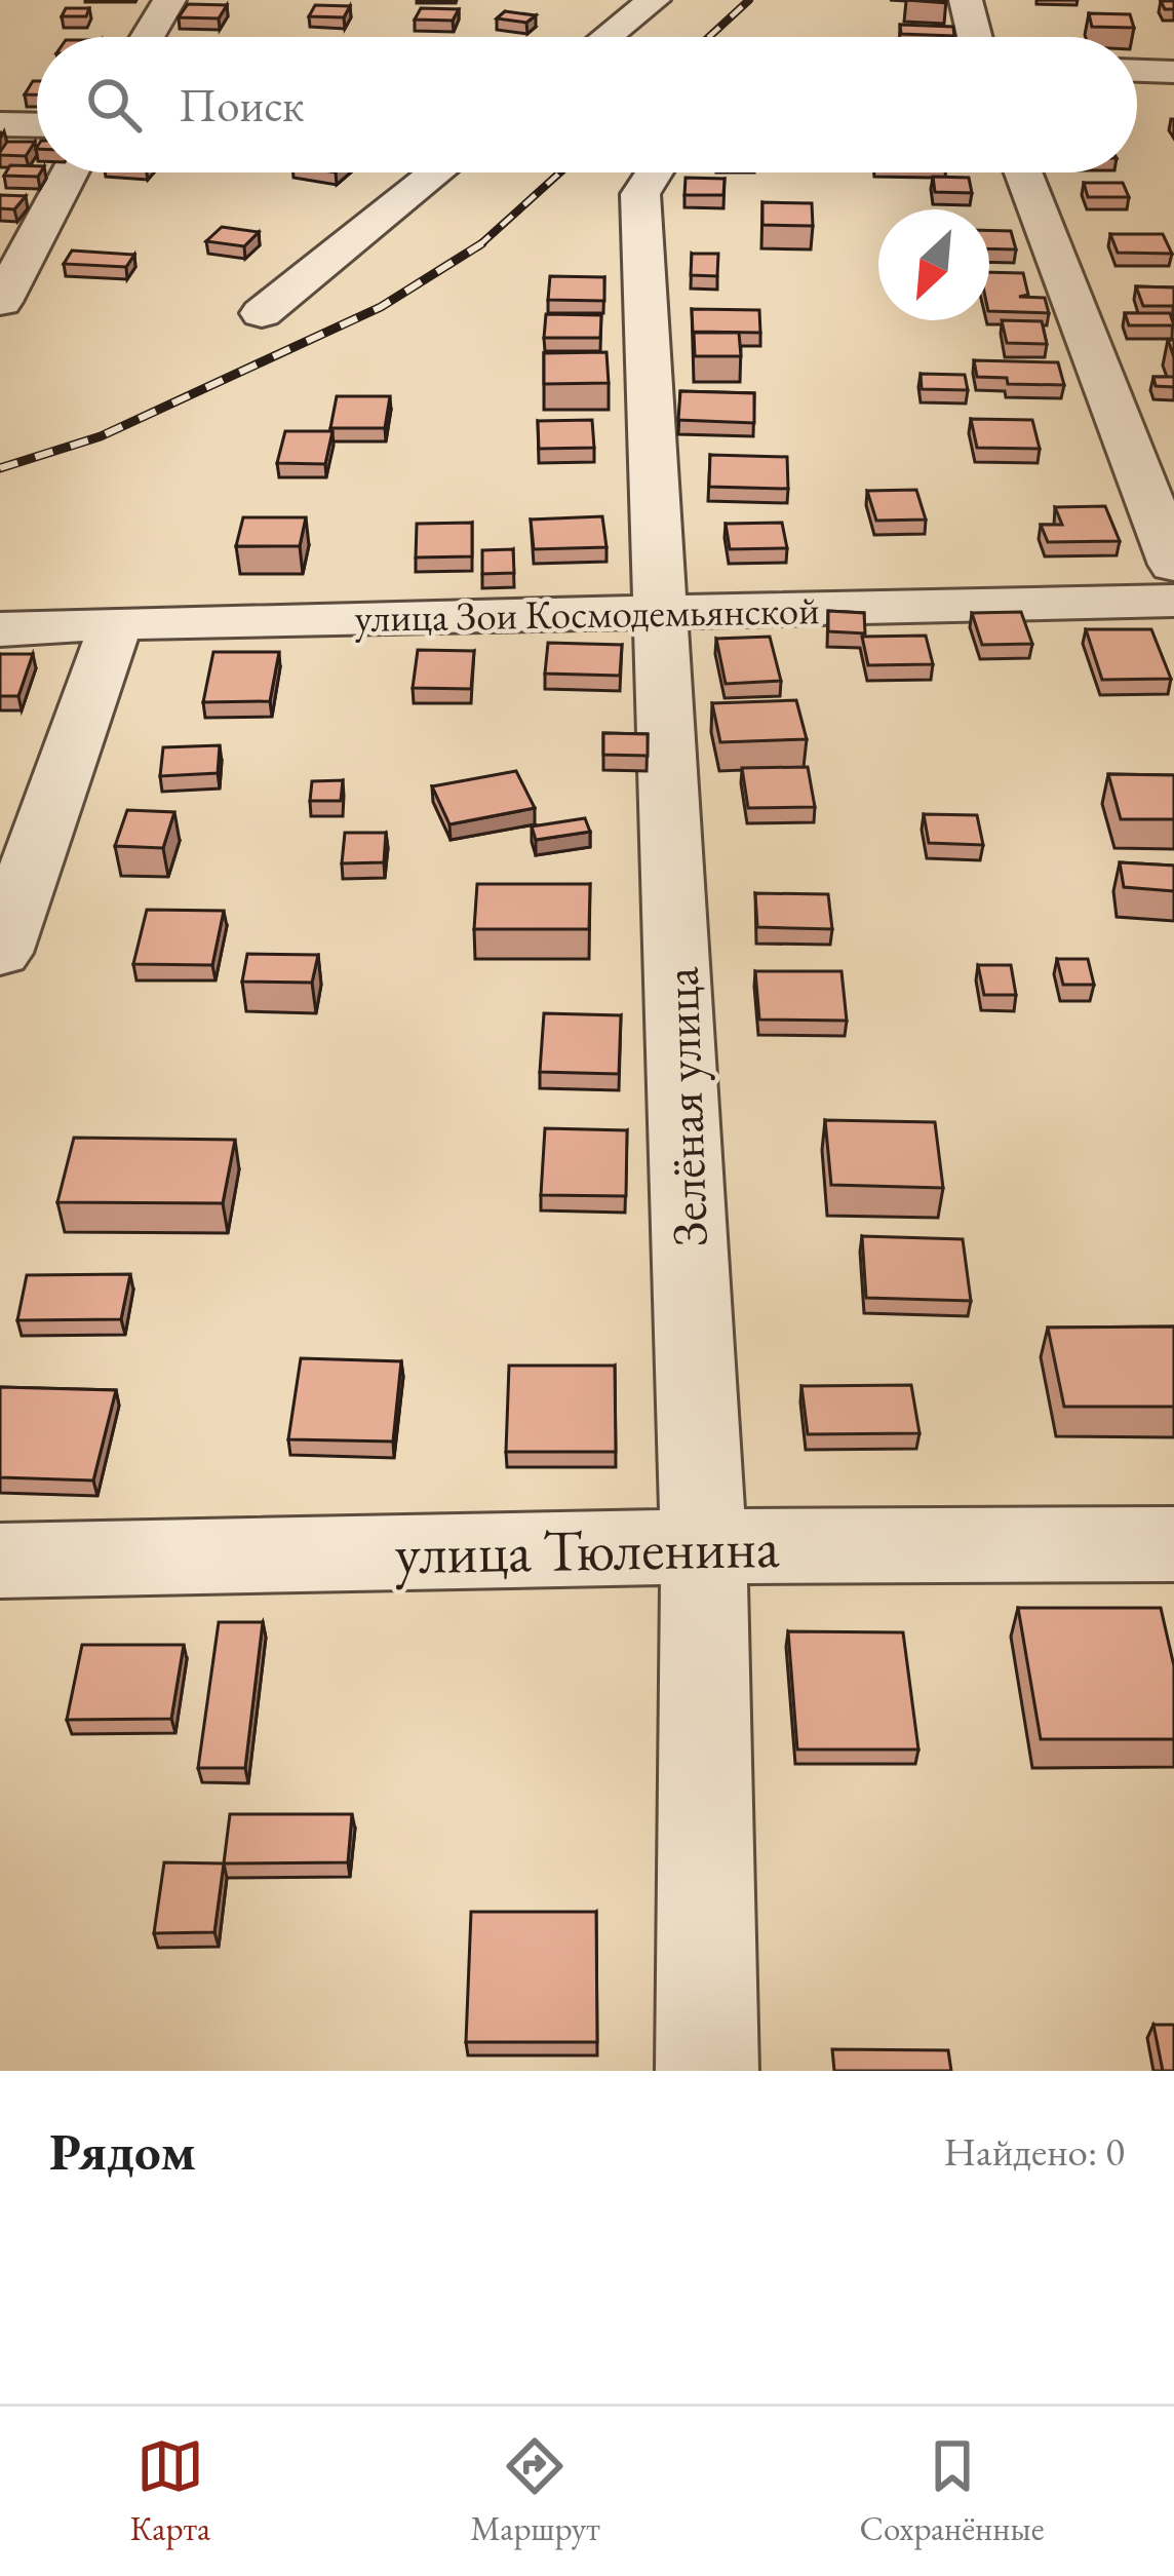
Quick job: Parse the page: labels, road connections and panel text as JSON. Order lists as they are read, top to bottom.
{
  "streets": {
    "street": ["улица Зои Космодемьянской", "Зелёная улица", "улица Тюленина"]
  },
  "crossings": [
    ["улица Зои Космодемьянской", "Зелёная улица"],
    ["Зелёная улица", "улица Тюленина"]
  ],
  "north": "bottom left",
  "page": {
    "search": "Поиск",
    "heading": ["Рядом", "Найдено: 0"],
    "nav": ["Карта", "Маршрут", "Сохранённые"]
  }
}
